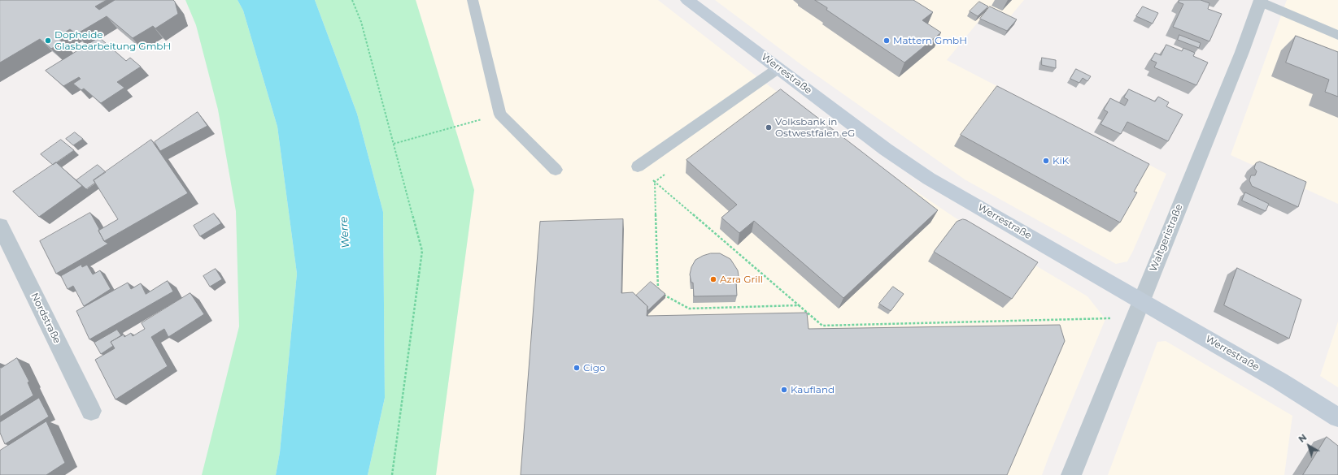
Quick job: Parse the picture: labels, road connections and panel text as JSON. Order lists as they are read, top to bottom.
{
  "streets": {
    "main road": ["Werrestraße"],
    "street": ["Waltgeristraße", "Nordstraße"]
  },
  "crossings": [
    ["Werrestraße", "Waltgeristraße"]
  ],
  "water": ["Werre"],
  "places": [
    "Dopheide Glasbearbeitung GmbH",
    "Mattern GmbH",
    "Volksbank in Ostwestfalen eG",
    "KiK",
    "Azra Grill",
    "Cigo",
    "Kaufland"
  ],
  "north": "top left"
}
